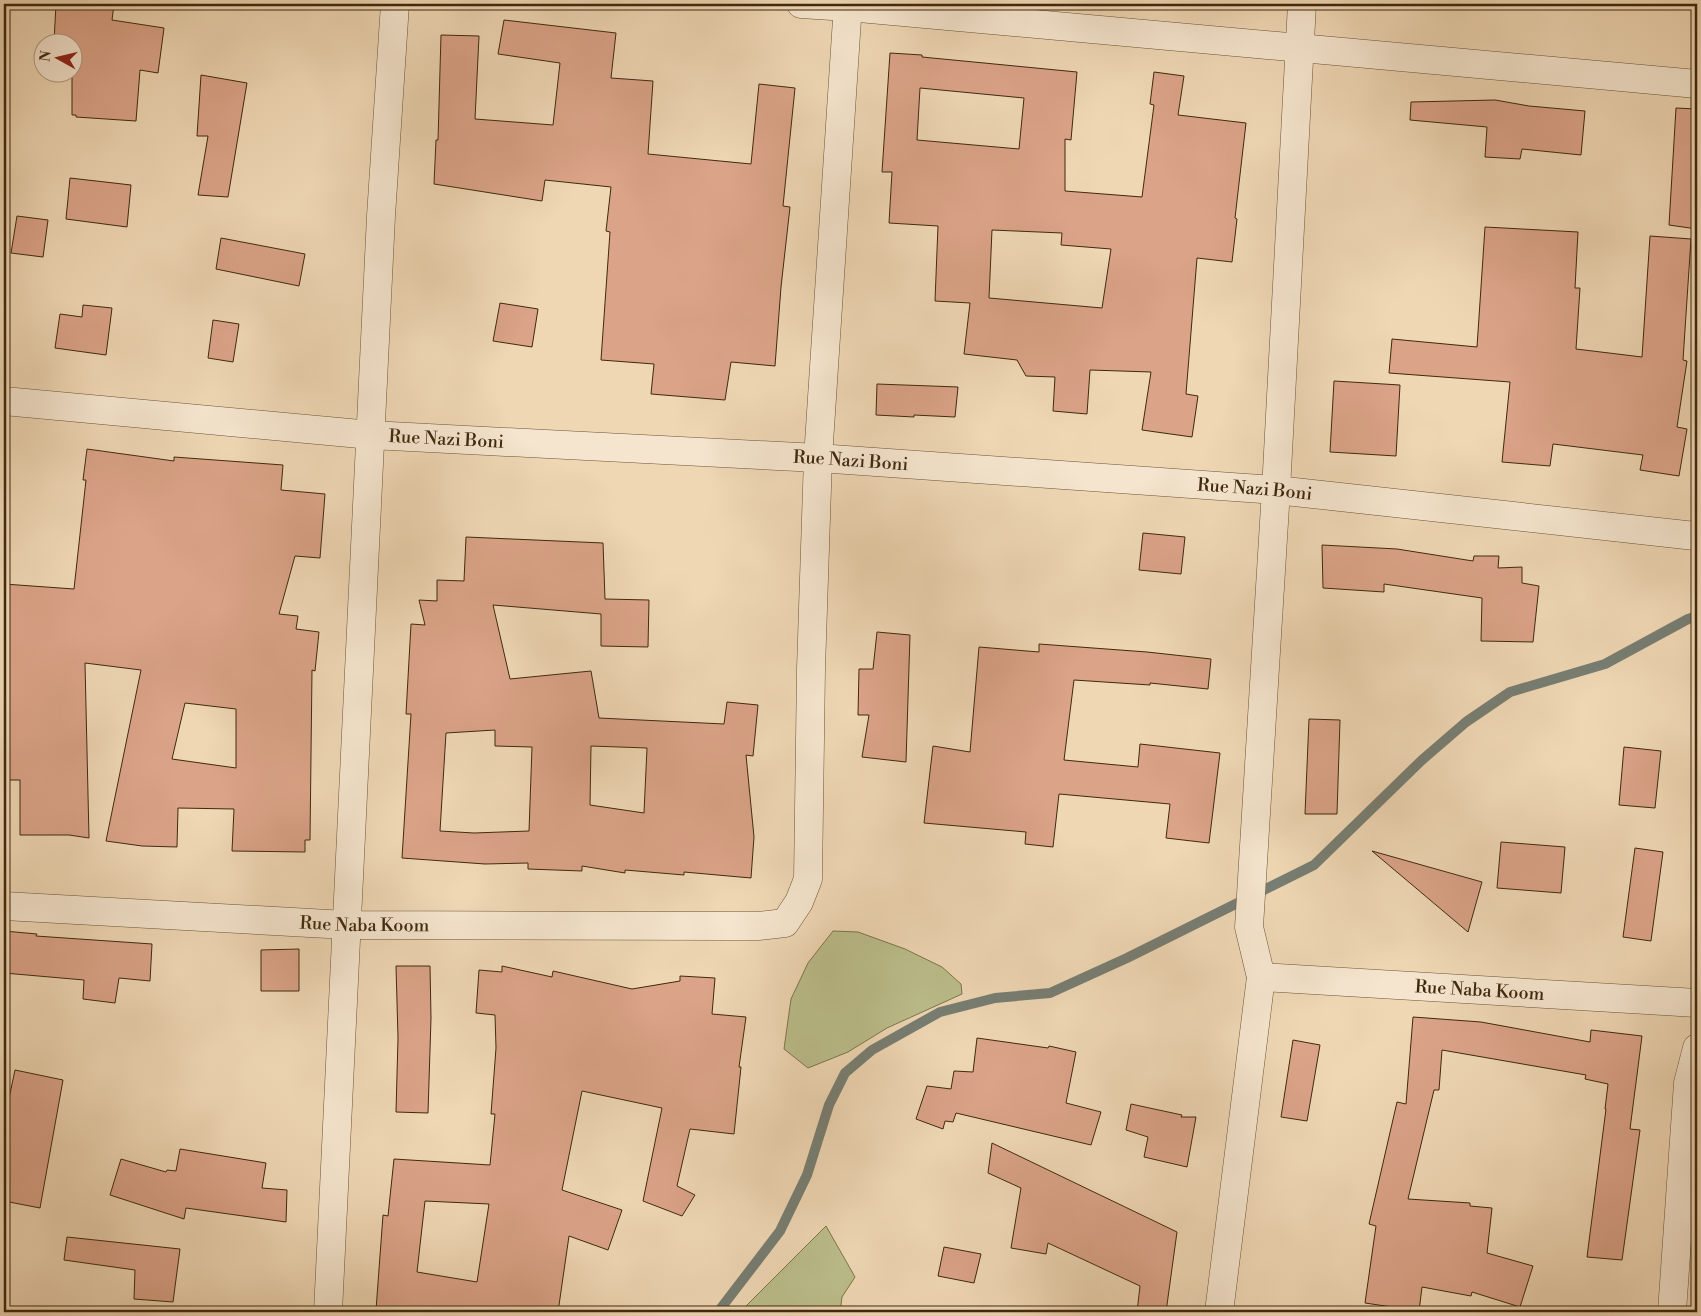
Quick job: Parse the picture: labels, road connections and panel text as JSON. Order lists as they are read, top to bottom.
{
  "streets": {
    "street": ["Rue Nazi Boni", "Rue Naba Koom"]
  },
  "crossings": [
    ["Rue Nazi Boni", "Rue Naba Koom"]
  ],
  "north": "left"
}
